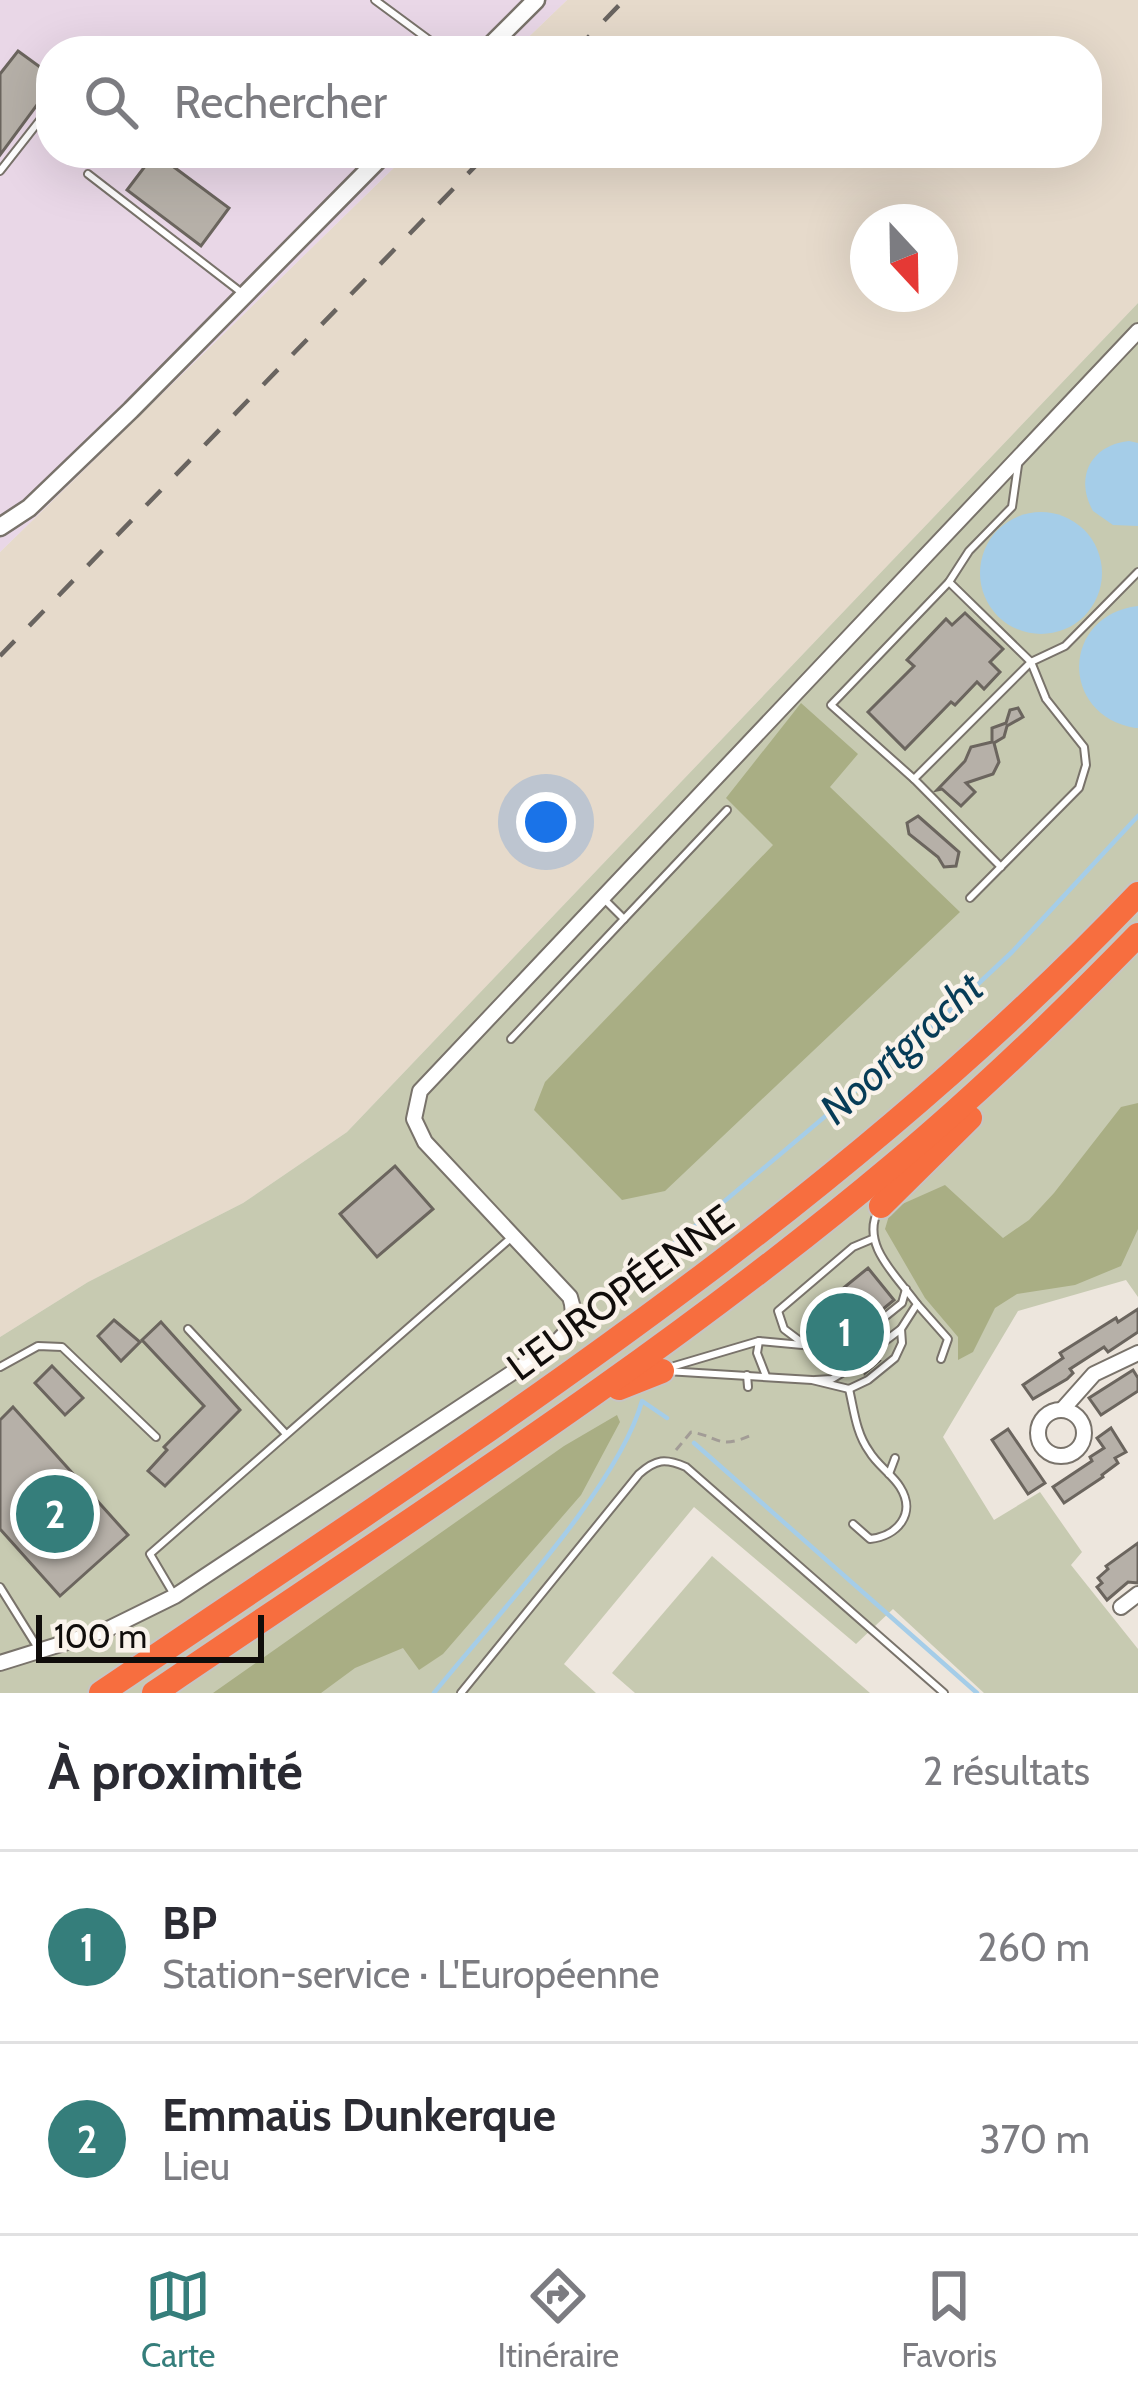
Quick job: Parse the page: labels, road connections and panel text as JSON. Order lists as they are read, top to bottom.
{
  "streets": {
    "highway": ["L'EUROPÉENNE"]
  },
  "water": ["Noortgracht"],
  "scale_bar": "100 m",
  "north": "bottom",
  "page": {
    "search": "Rechercher",
    "pins": ["1", "2"],
    "scale": "100 m",
    "heading": ["À proximité", "2 résultats"],
    "list": [
      {
        "mark": "1",
        "name": "BP",
        "note": "Station-service · L'Européenne",
        "value": "260 m"
      },
      {
        "mark": "2",
        "name": "Emmaüs Dunkerque",
        "note": "Lieu",
        "value": "370 m"
      }
    ],
    "nav": ["Carte", "Itinéraire", "Favoris"]
  }
}
